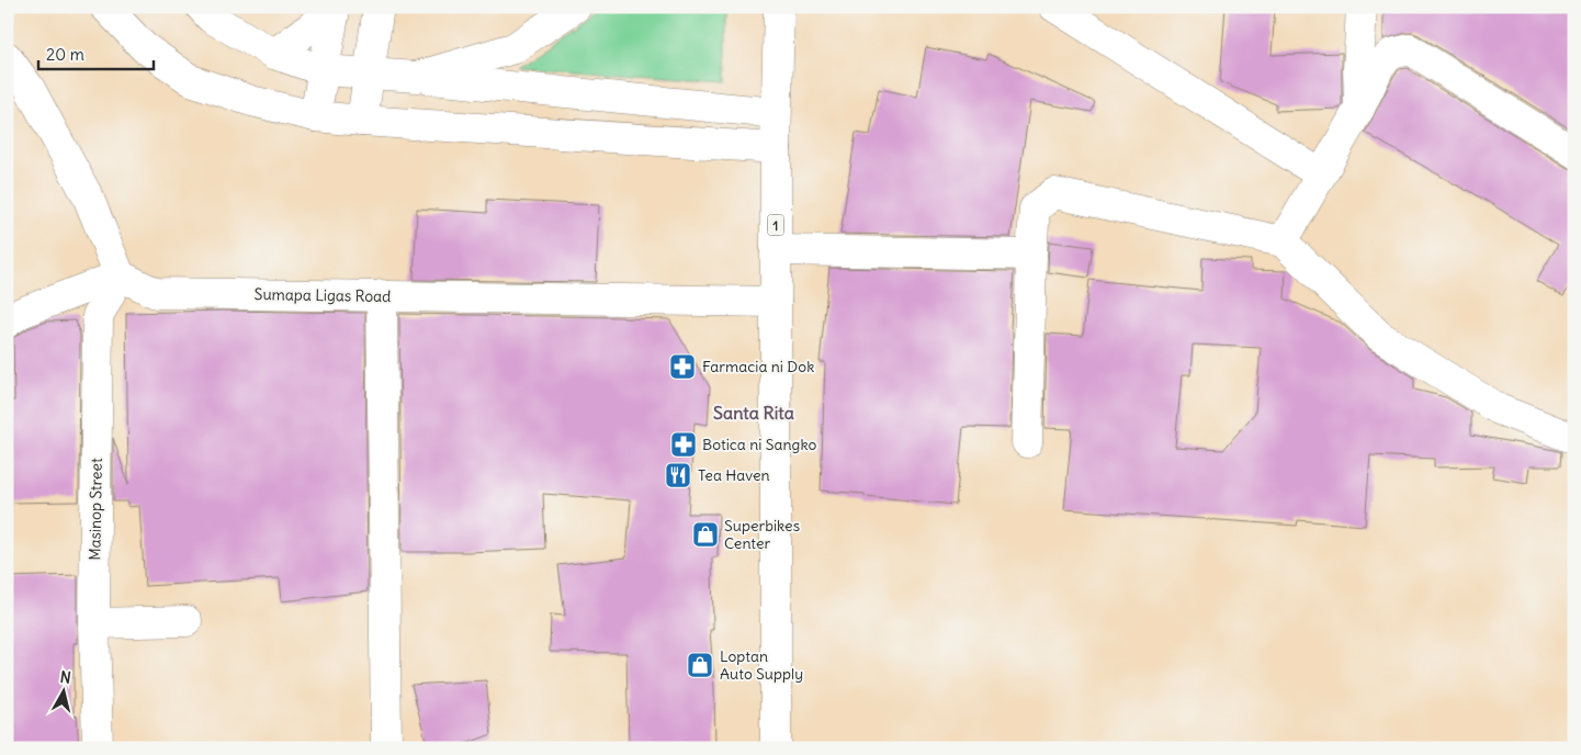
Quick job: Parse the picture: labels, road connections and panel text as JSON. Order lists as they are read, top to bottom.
{
  "streets": {
    "main road": ["1", "Sumapa Ligas Road", "Masinop Street"]
  },
  "crossings": [
    ["1", "Sumapa Ligas Road"],
    ["Sumapa Ligas Road", "Masinop Street"]
  ],
  "districts": ["Santa Rita"],
  "places": {
    "pharmacy": ["Farmacia ni Dok", "Botica ni Sangko"],
    "restaurant": ["Tea Haven"],
    "shop": ["Superbikes Center", "Loptan Auto Supply"]
  },
  "scale_bar": "20 m",
  "north": "top"
}
